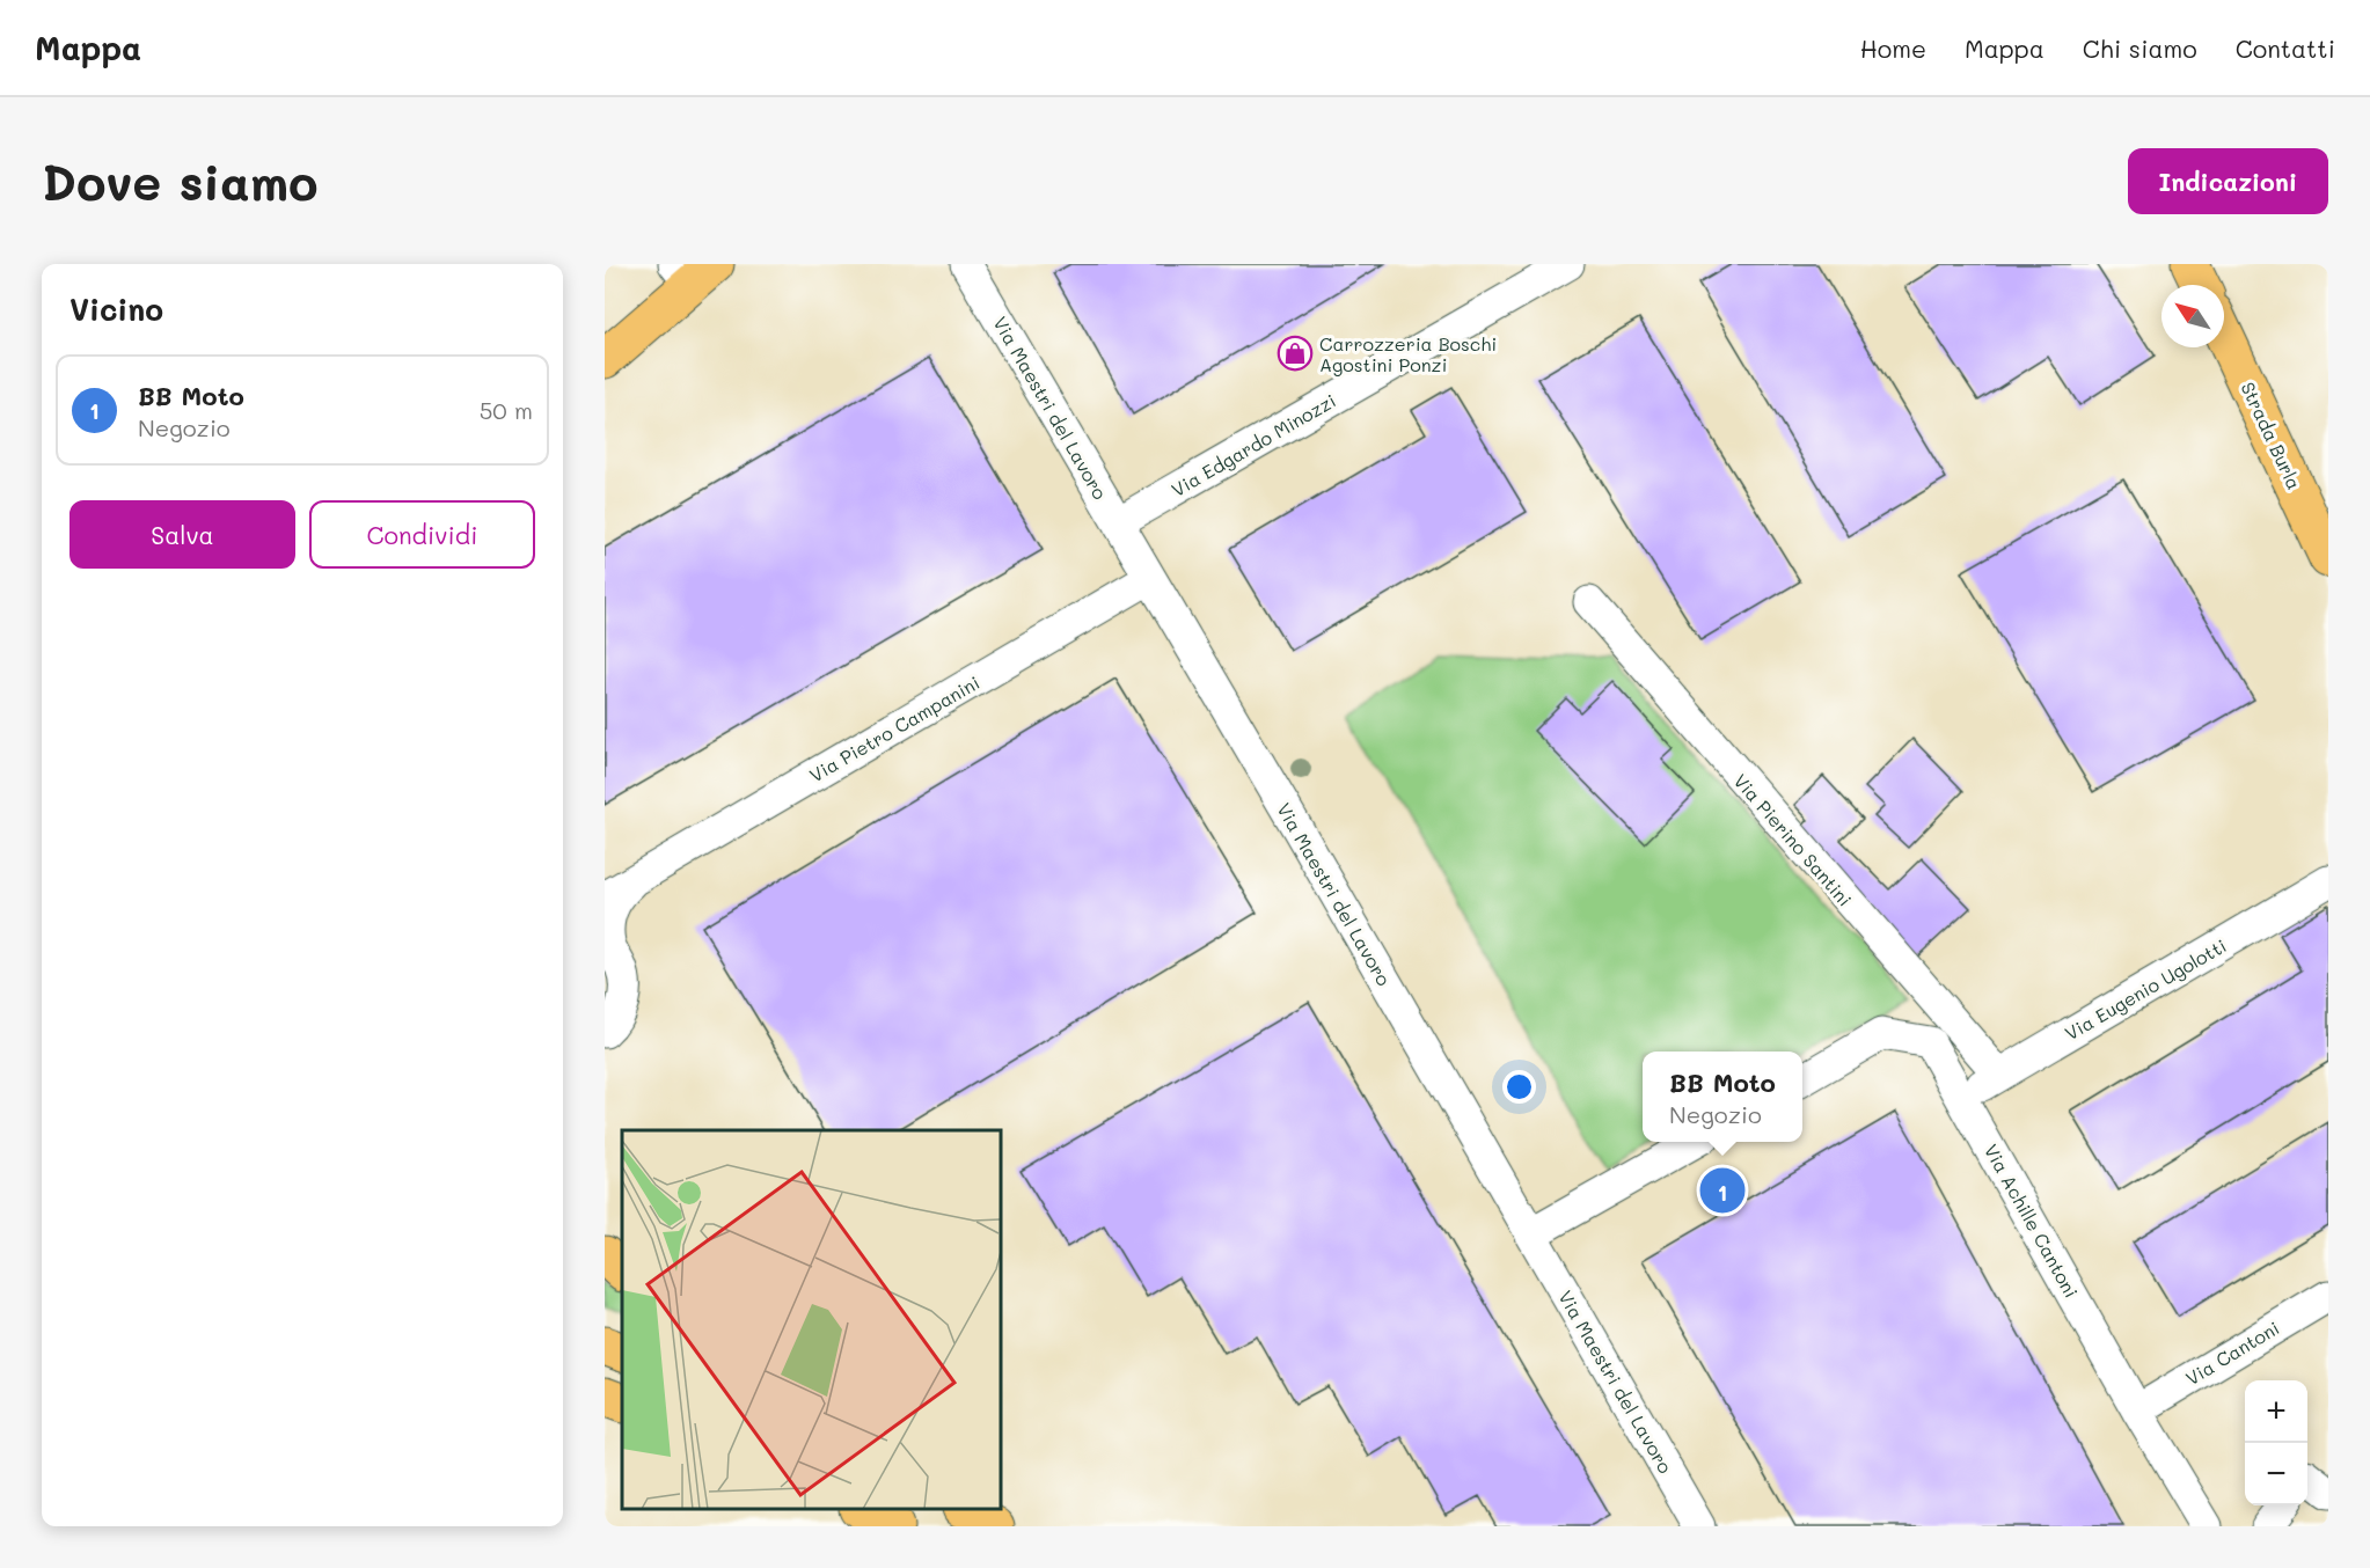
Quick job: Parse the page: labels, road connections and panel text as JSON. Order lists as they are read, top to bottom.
{
  "streets": {
    "main road": ["Strada Burla"],
    "street": [
      "Via Maestri del Lavoro",
      "Via Edgardo Minozzi",
      "Via Pietro Campanini",
      "Via Pierino Santini",
      "Via Eugenio Ugolotti",
      "Via Achille Cantoni",
      "Via Cantoni"
    ]
  },
  "crossings": [
    ["Via Maestri del Lavoro", "Via Edgardo Minozzi"],
    ["Via Maestri del Lavoro", "Via Pietro Campanini"],
    ["Via Pierino Santini", "Via Eugenio Ugolotti"],
    ["Via Eugenio Ugolotti", "Via Achille Cantoni"],
    ["Via Achille Cantoni", "Via Cantoni"]
  ],
  "places": {
    "shop": ["Carrozzeria Boschi Agostini Ponzi"]
  },
  "north": "top left",
  "page": {
    "header": "Mappa",
    "nav": [
      "Home",
      "Mappa",
      "Chi siamo",
      "Contatti"
    ],
    "buttons": [
      "Indicazioni",
      ["Salva", "Condividi"]
    ],
    "title": "Dove siamo",
    "heading": "Vicino",
    "list": [
      {
        "mark": "1",
        "name": "BB Moto",
        "note": "Negozio",
        "value": "50 m"
      }
    ],
    "popup": ["BB Moto", "Negozio"],
    "pins": "1",
    "map_buttons": ["+", "−"]
  }
}
